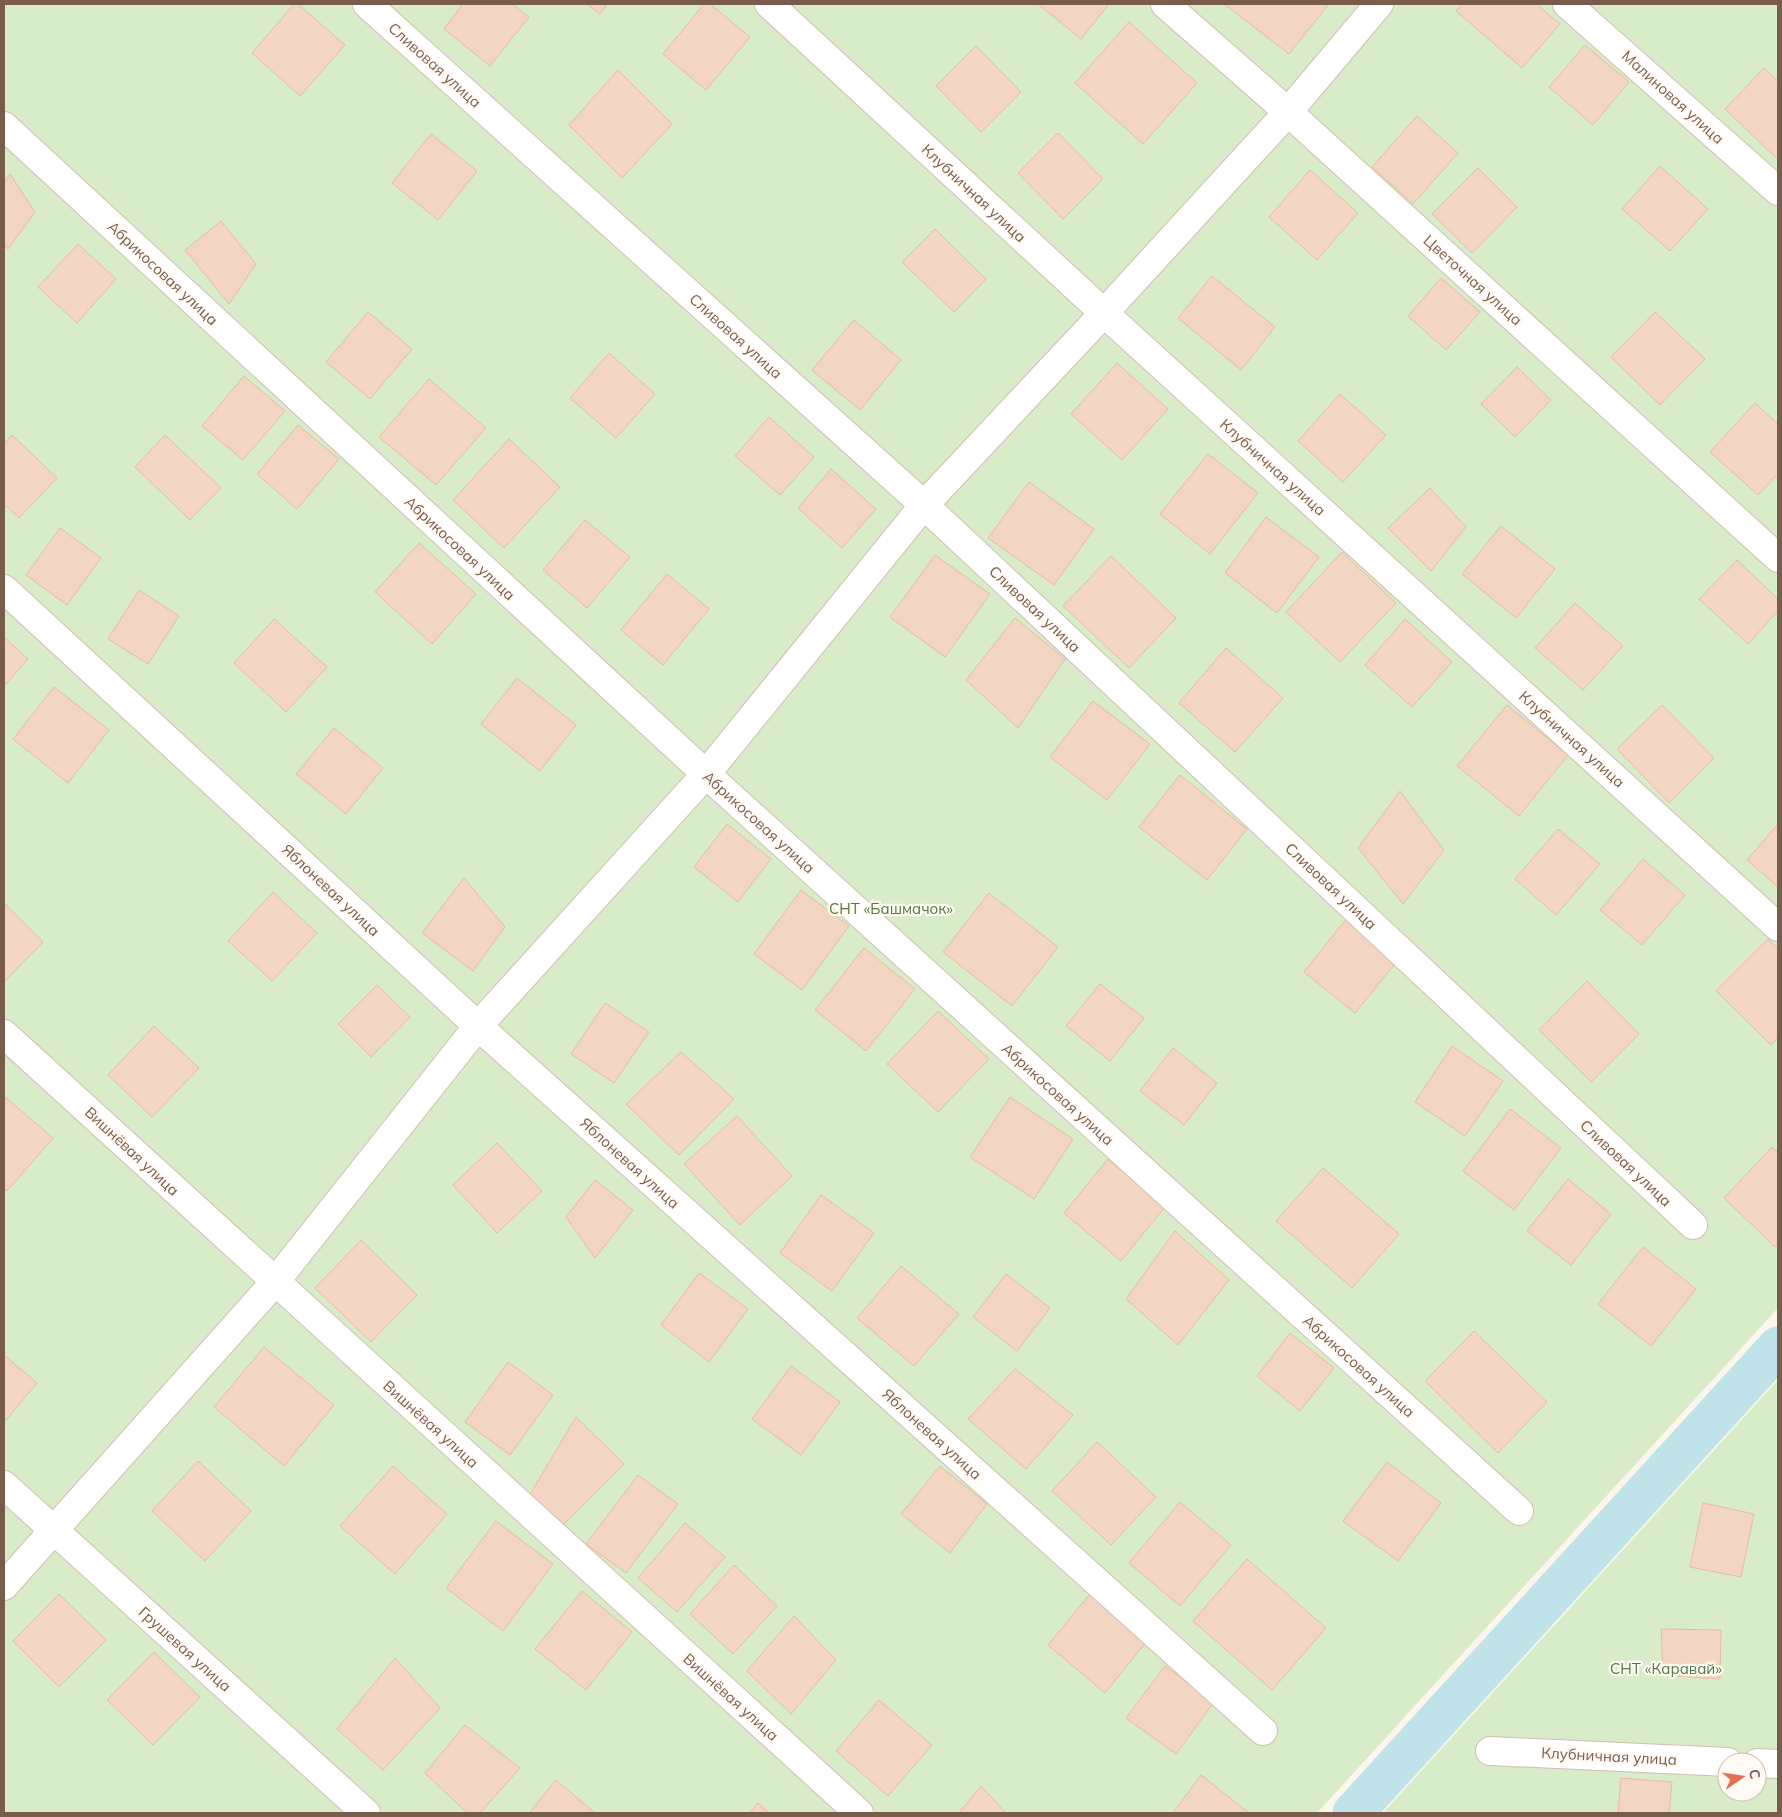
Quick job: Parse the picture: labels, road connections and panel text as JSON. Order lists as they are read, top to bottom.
{
  "streets": {
    "street": [
      "Сливовая улица",
      "Малиновая улица",
      "Клубничная улица",
      "Абрикосовая улица",
      "Цветочная улица",
      "Яблоневая улица",
      "Вишнёвая улица",
      "Грушевая улица"
    ]
  },
  "parks": ["СНТ «Башмачок»", "СНТ «Каравай»"],
  "north": "right"
}
